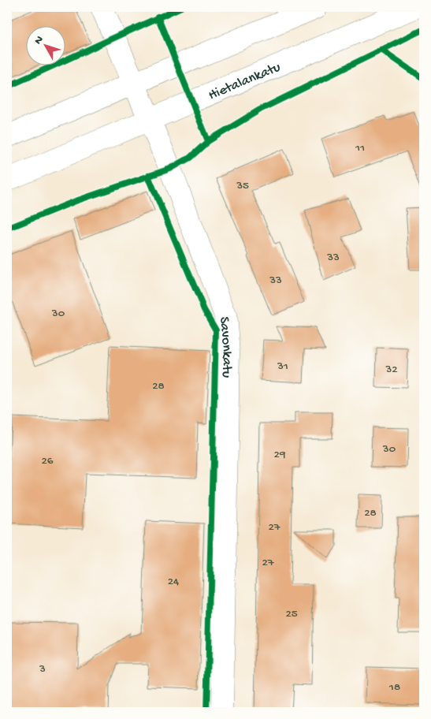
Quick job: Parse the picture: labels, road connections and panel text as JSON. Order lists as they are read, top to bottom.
{
  "streets": {
    "main road": ["Hietalankatu", "Savonkatu"]
  },
  "crossings": [
    ["Hietalankatu", "Savonkatu"]
  ],
  "house_numbers": [
    "11",
    "35",
    "33",
    "33",
    "30",
    "31",
    "32",
    "28",
    "30",
    "29",
    "26",
    "28",
    "27",
    "27",
    "24",
    "25",
    "3",
    "18"
  ],
  "north": "top left"
}
